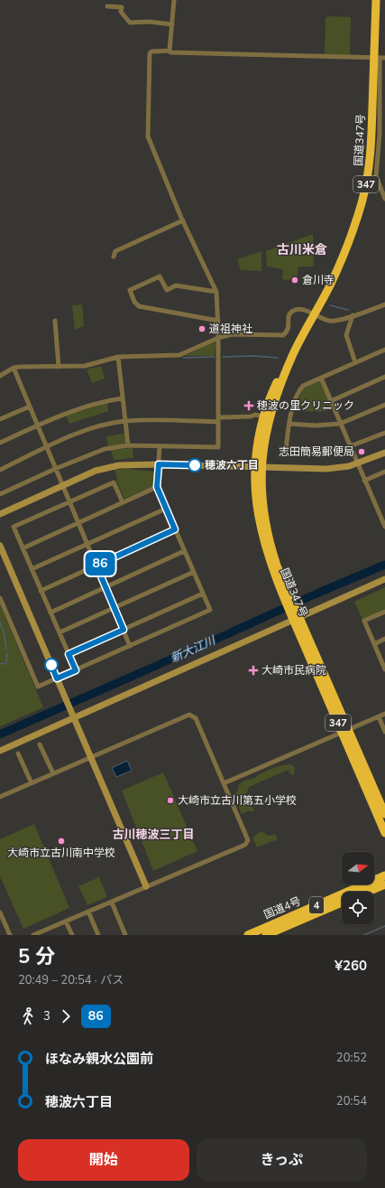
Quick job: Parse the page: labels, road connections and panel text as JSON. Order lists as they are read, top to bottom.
{
  "streets": {
    "highway": [
      "国道347号",
      "347",
      "4",
      "国道4号"
    ]
  },
  "districts": ["古川米倉", "古川穂波三丁目"],
  "water": ["新大江川"],
  "places": {
    "other": [
      "倉川寺",
      "道祖神社",
      "志田簡易郵便局",
      "穂波六丁目",
      "大崎市立古川第五小学校",
      "大崎市立古川南中学校"
    ],
    "health": ["穂波の里クリニック", "大崎市民病院"]
  },
  "lines": ["bus line 86"],
  "north": "right",
  "page": {
    "on_map": "86",
    "heading": ["5 分", "20:49 – 20:54 · バス", "¥260"],
    "legs": ["3", "86"],
    "list": [
      {
        "name": "ほなみ親水公園前",
        "value": "20:52"
      },
      {
        "name": "穂波六丁目",
        "value": "20:54"
      }
    ],
    "buttons": ["開始", "きっぷ"]
  }
}
